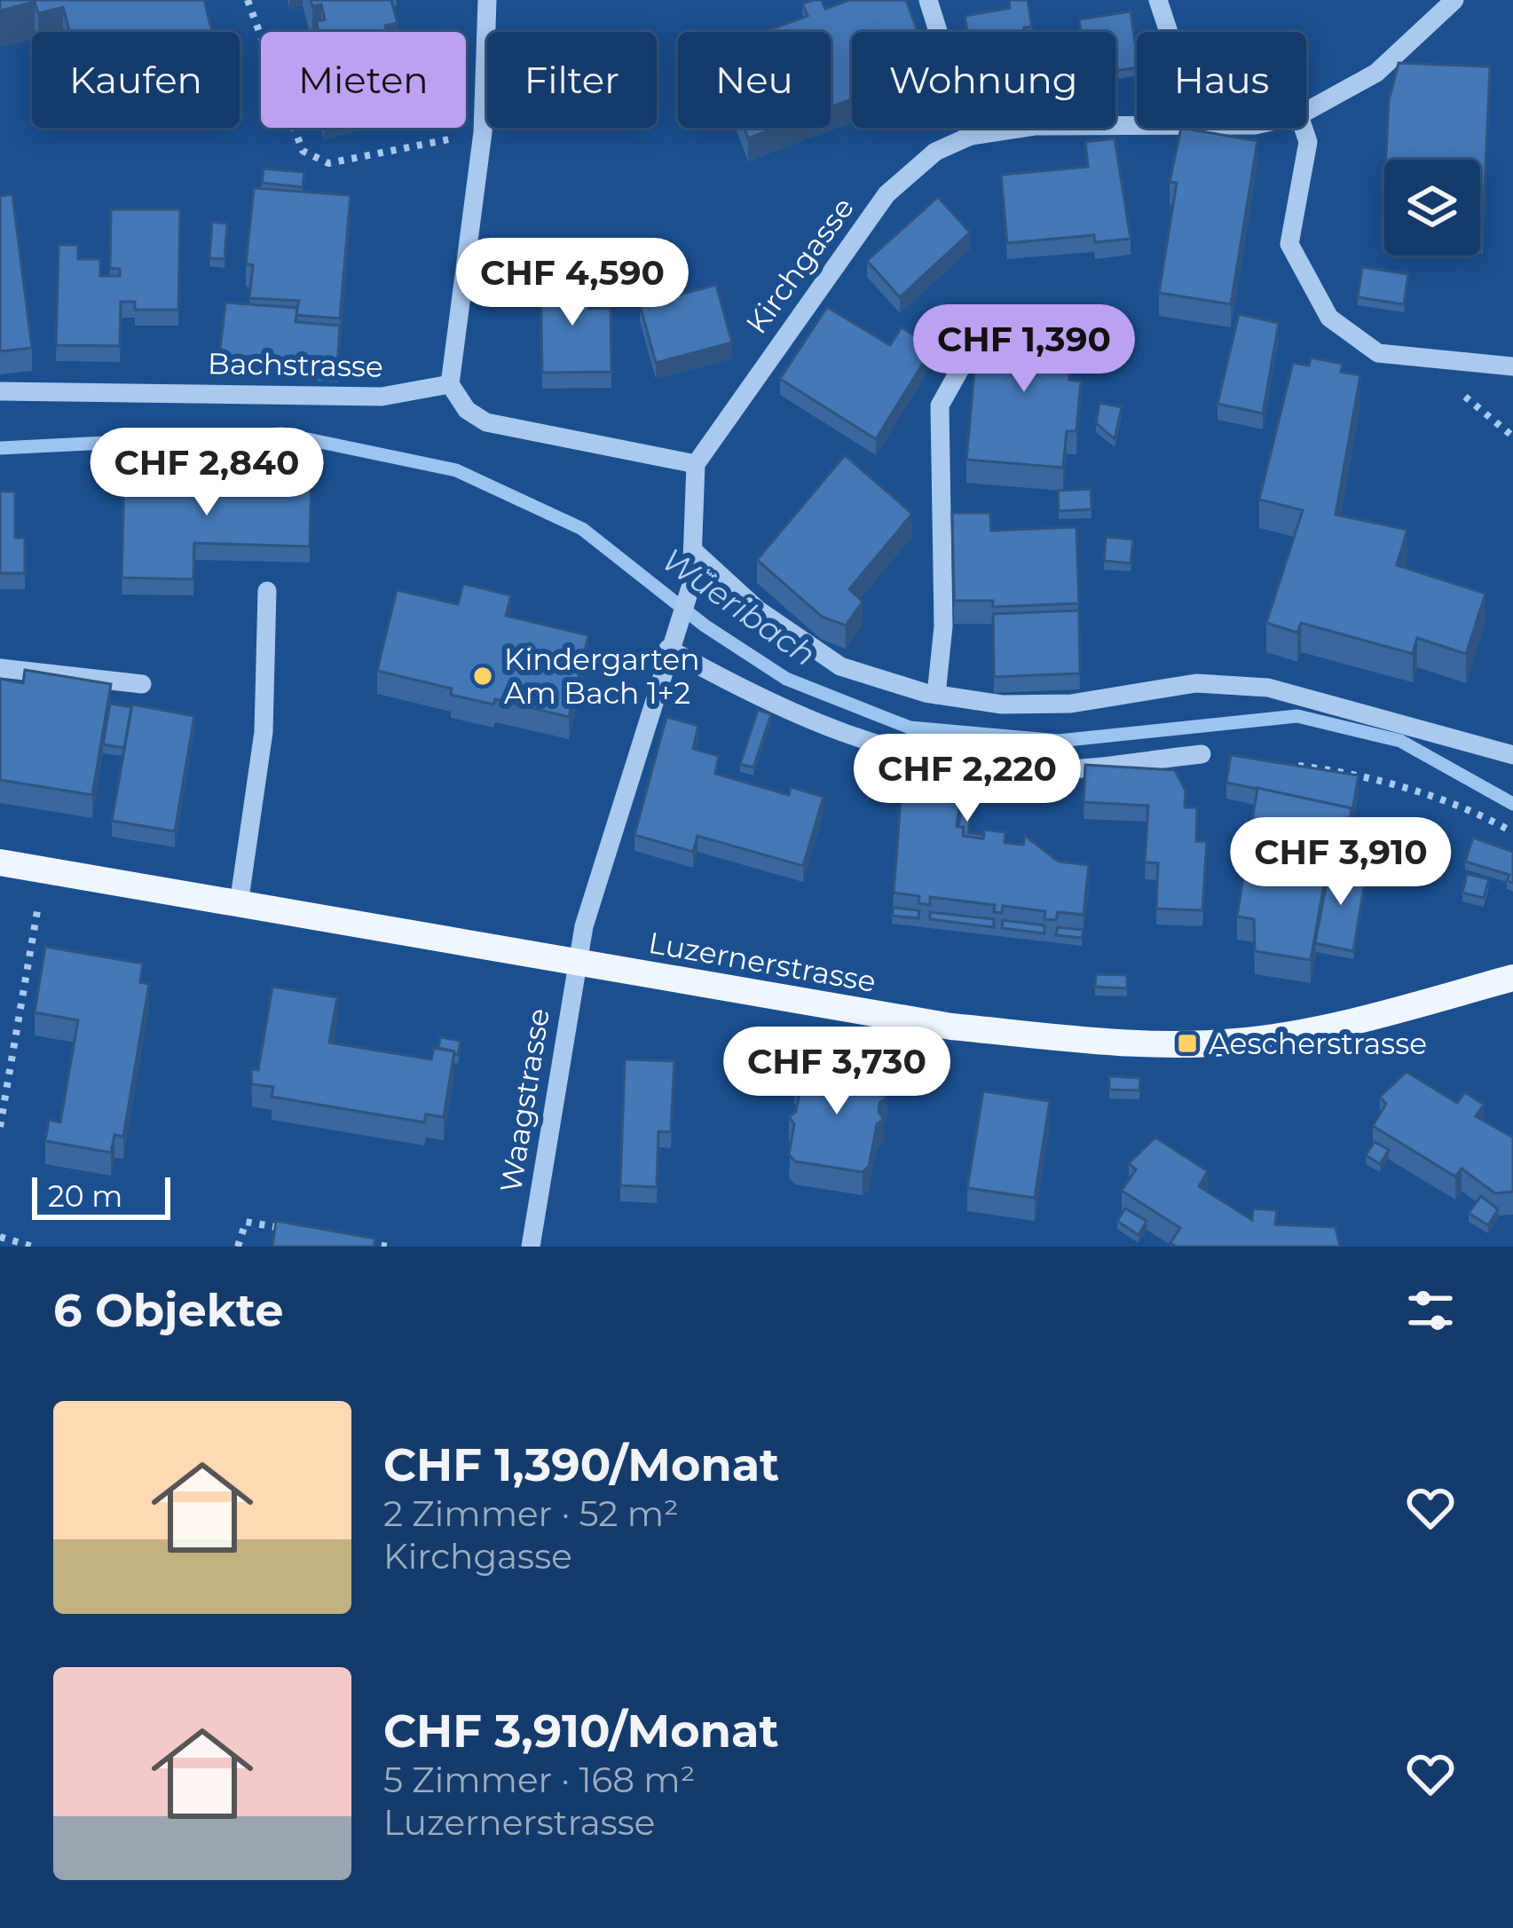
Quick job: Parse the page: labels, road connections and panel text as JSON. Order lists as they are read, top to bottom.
{
  "streets": {
    "main road": ["Luzernerstrasse"],
    "street": ["Kirchgasse", "Bachstrasse", "Waagstrasse"]
  },
  "crossings": [
    ["Luzernerstrasse", "Waagstrasse"]
  ],
  "water": ["Wüeribach"],
  "places": {
    "other": ["Kindergarten Am Bach 1+2"],
    "transit": ["Aescherstrasse"]
  },
  "scale_bar": "20 m",
  "page": {
    "chip": [
      "Kaufen",
      "Mieten",
      "Filter",
      "Neu",
      "Wohnung",
      "Haus"
    ],
    "price": [
      "CHF 4,590",
      "CHF 1,390",
      "CHF 2,840",
      "CHF 2,220",
      "CHF 3,910",
      "CHF 3,730"
    ],
    "scale": "20 m",
    "heading": "6 Objekte",
    "list": [
      {
        "name": "CHF 1,390/Monat",
        "note": "2 Zimmer · 52 m² · Kirchgasse"
      },
      {
        "name": "CHF 3,910/Monat",
        "note": "5 Zimmer · 168 m² · Luzernerstrasse"
      }
    ]
  }
}
